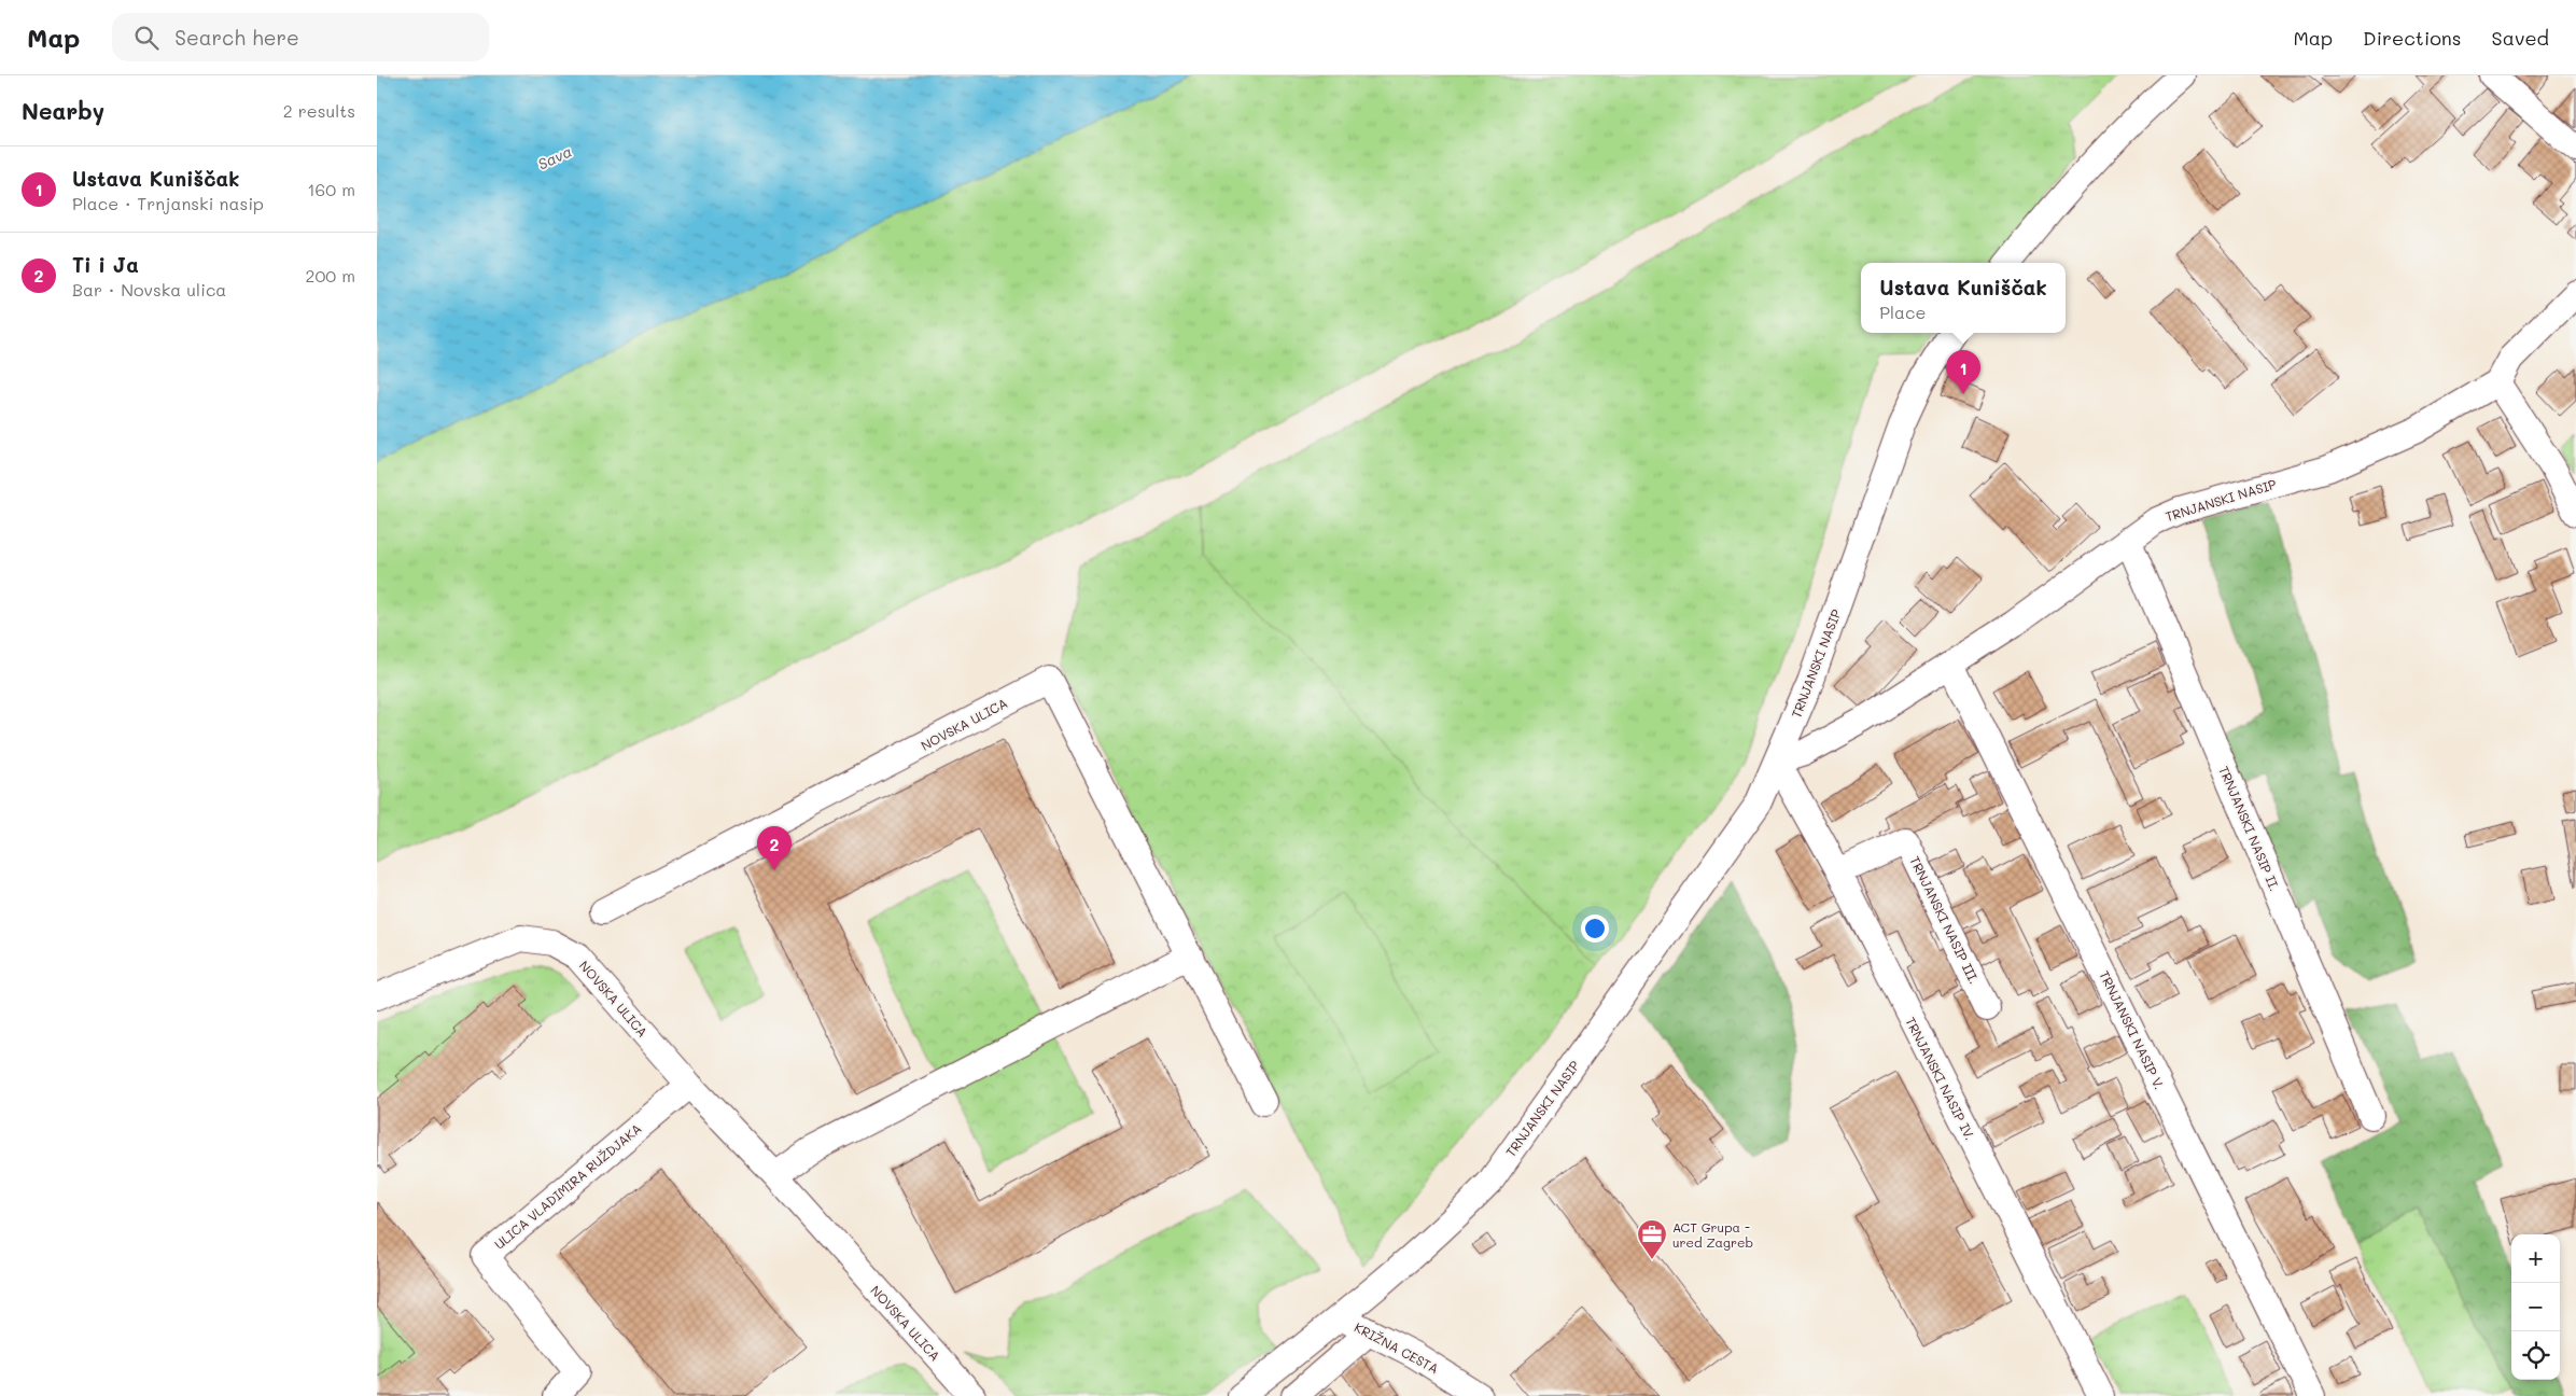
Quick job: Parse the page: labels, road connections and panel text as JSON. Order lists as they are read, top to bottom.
{
  "streets": {
    "street": [
      "TRNJANSKI NASIP",
      "NOVSKA ULICA",
      "TRNJANSKI NASIP II.",
      "TRNJANSKI NASIP III.",
      "TRNJANSKI NASIP V.",
      "TRNJANSKI NASIP IV.",
      "ULICA VLADIMIRA RUŽDJAKA",
      "KRIŽNA CESTA"
    ]
  },
  "crossings": [
    ["TRNJANSKI NASIP", "TRNJANSKI NASIP II."],
    ["TRNJANSKI NASIP", "TRNJANSKI NASIP V."],
    ["TRNJANSKI NASIP", "TRNJANSKI NASIP IV."],
    ["TRNJANSKI NASIP", "KRIŽNA CESTA"],
    ["NOVSKA ULICA", "ULICA VLADIMIRA RUŽDJAKA"],
    ["TRNJANSKI NASIP III.", "TRNJANSKI NASIP IV."]
  ],
  "water": ["Sava"],
  "places": {
    "office": ["ACT Grupa - ured Zagreb"]
  },
  "page": {
    "header": "Map",
    "search": "Search here",
    "nav": ["Map", "Directions", "Saved"],
    "heading": ["Nearby", "2 results"],
    "list": [
      {
        "mark": "1",
        "name": "Ustava Kuniščak",
        "note": "Place · Trnjanski nasip",
        "value": "160 m"
      },
      {
        "mark": "2",
        "name": "Ti i Ja",
        "note": "Bar · Novska ulica",
        "value": "200 m"
      }
    ],
    "popup": ["Ustava Kuniščak", "Place"],
    "pins": ["1", "2"],
    "map_buttons": ["+", "−"]
  }
}
